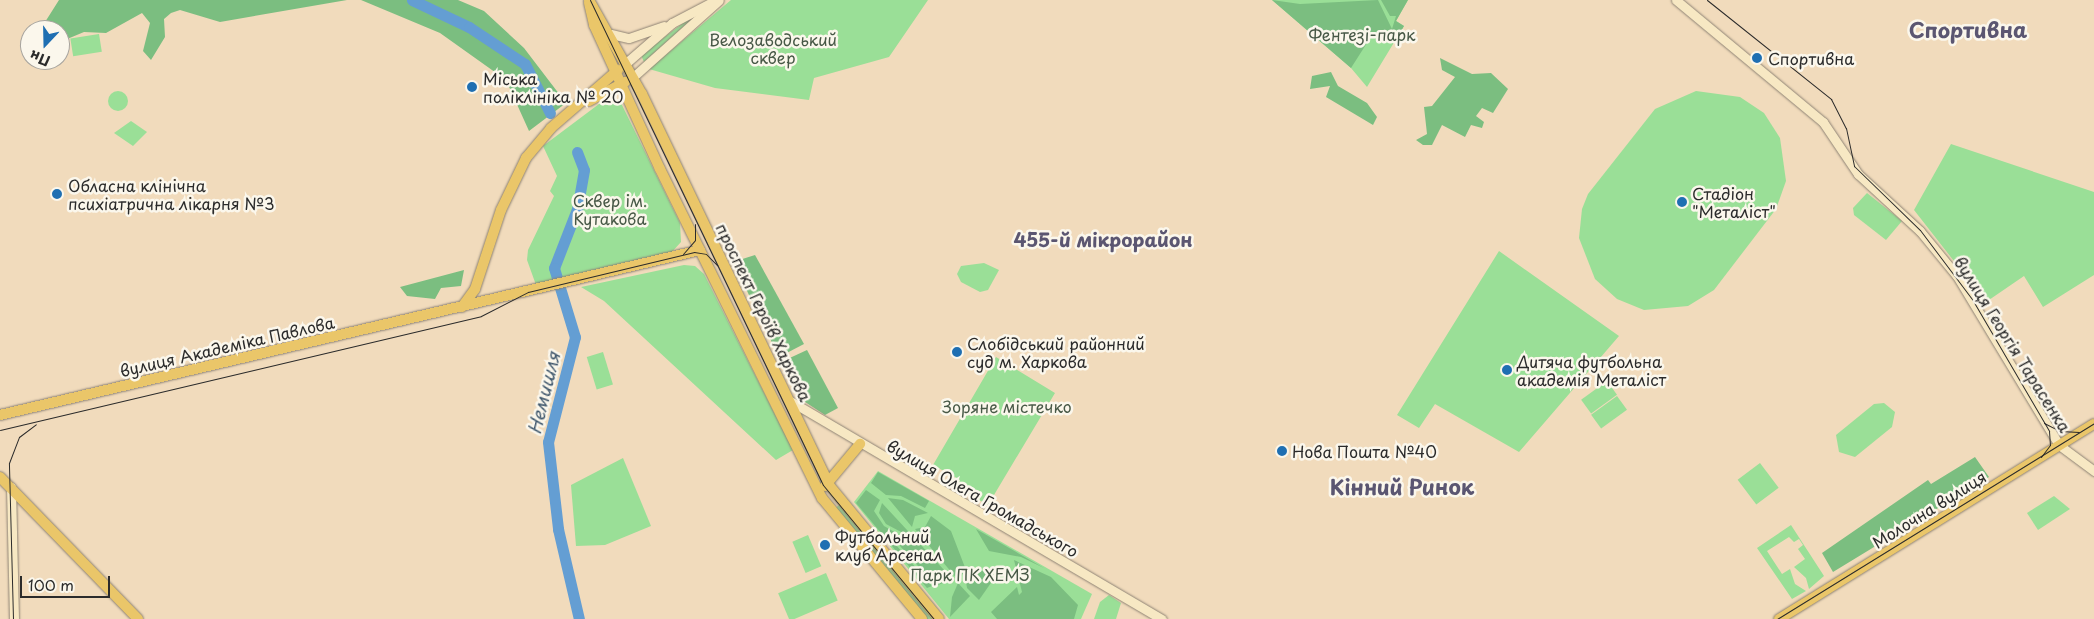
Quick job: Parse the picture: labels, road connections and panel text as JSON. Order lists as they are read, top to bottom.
{
  "streets": {
    "main road": [
      "проспект Героїв Харкова",
      "вулиця Георгія Тарасенка",
      "вулиця Академіка Павлова",
      "вулиця Олега Громадського",
      "Молочна вулиця"
    ]
  },
  "crossings": [
    ["проспект Героїв Харкова", "вулиця Академіка Павлова"],
    ["проспект Героїв Харкова", "вулиця Олега Громадського"],
    ["вулиця Георгія Тарасенка", "Молочна вулиця"]
  ],
  "districts": ["Спортивна", "455-й мікрорайон", "Кінний Ринок"],
  "water": ["Немишля"],
  "parks": [
    "Фентезі-парк",
    "Велозаводський сквер",
    "Сквер ім. Кутакова",
    "Зоряне містечко",
    "Парк ПК ХЕМЗ"
  ],
  "places": [
    "Спортивна",
    "Міська поліклініка № 20",
    "Обласна клінічна психіатрична лікарня №3",
    "Стадіон \"Металіст\"",
    "Слобідський районний суд м. Харкова",
    "Дитяча футбольна академія Металіст",
    "Нова Пошта №40",
    "Футбольний клуб Арсенал"
  ],
  "scale_bar": "100 m",
  "north": "bottom"
}
